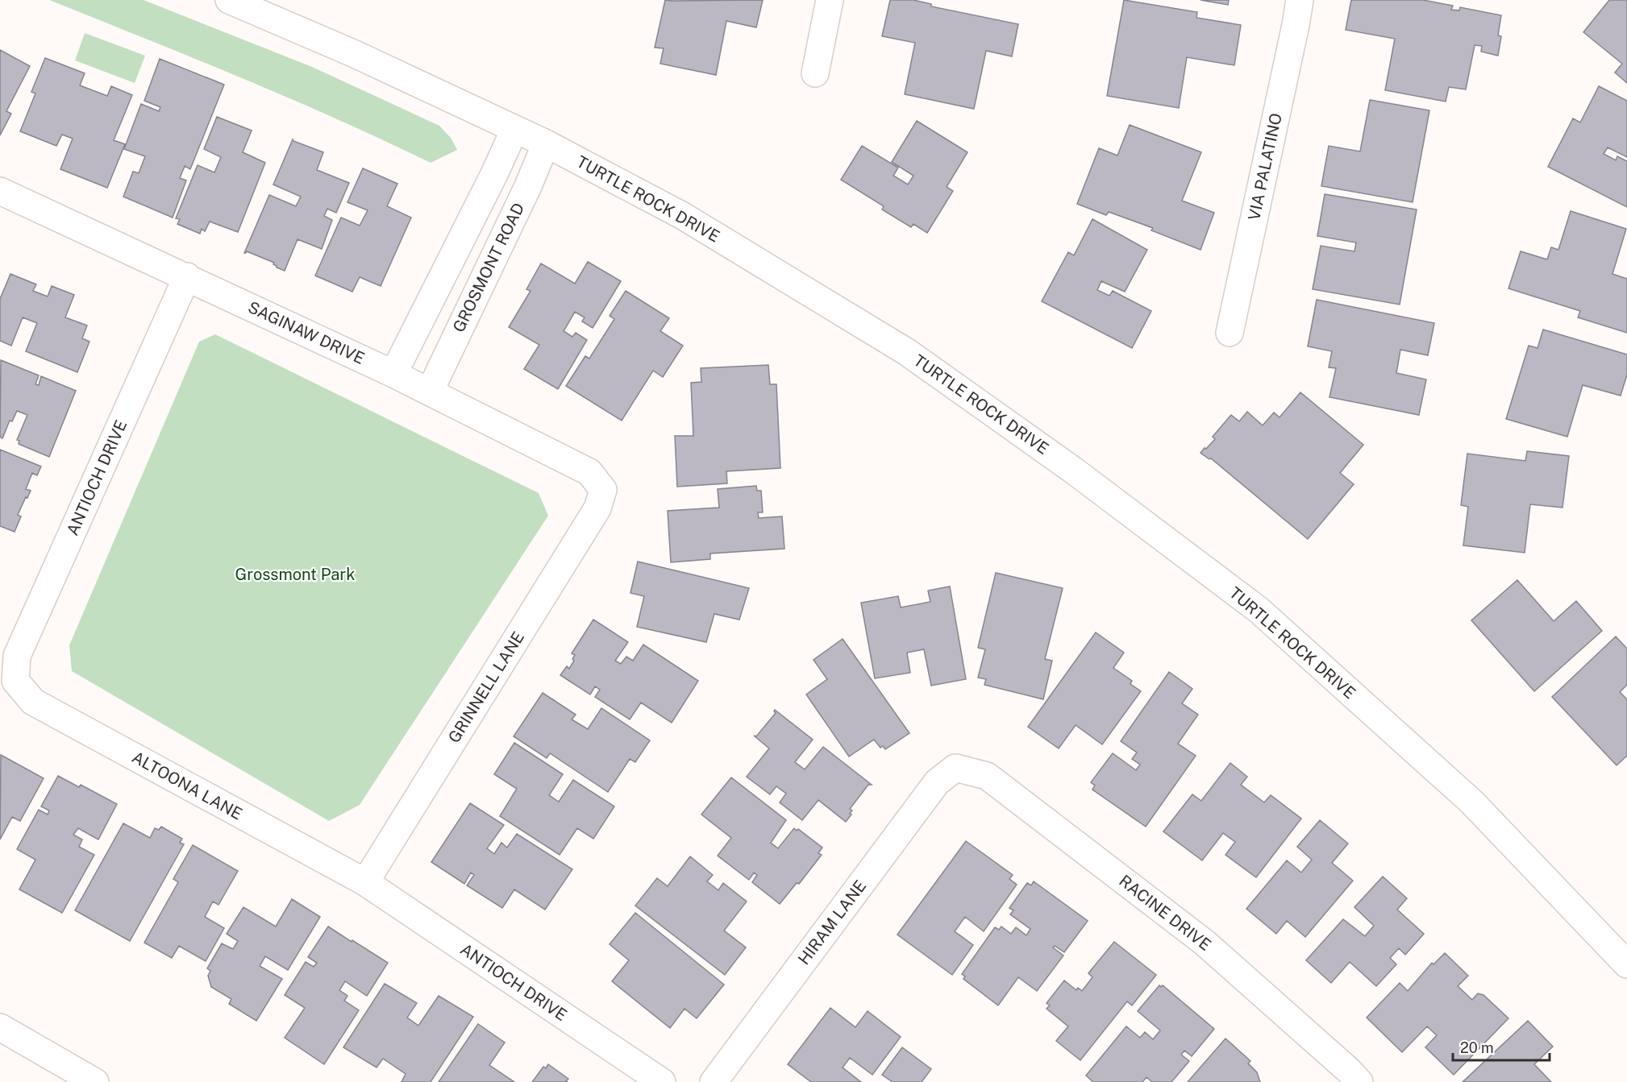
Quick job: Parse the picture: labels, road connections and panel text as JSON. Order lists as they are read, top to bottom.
{
  "streets": {
    "street": [
      "VIA PALATINO",
      "TURTLE ROCK DRIVE",
      "GROSMONT ROAD",
      "SAGINAW DRIVE",
      "ANTIOCH DRIVE",
      "GRINNELL LANE",
      "ALTOONA LANE",
      "RACINE DRIVE",
      "HIRAM LANE"
    ]
  },
  "crossings": [
    ["TURTLE ROCK DRIVE", "GROSMONT ROAD"],
    ["GROSMONT ROAD", "SAGINAW DRIVE"],
    ["SAGINAW DRIVE", "ANTIOCH DRIVE"],
    ["SAGINAW DRIVE", "GRINNELL LANE"],
    ["ANTIOCH DRIVE", "GRINNELL LANE"],
    ["ANTIOCH DRIVE", "ALTOONA LANE"],
    ["GRINNELL LANE", "ALTOONA LANE"],
    ["RACINE DRIVE", "HIRAM LANE"]
  ],
  "parks": ["Grossmont Park"],
  "scale_bar": "20 m"
}
